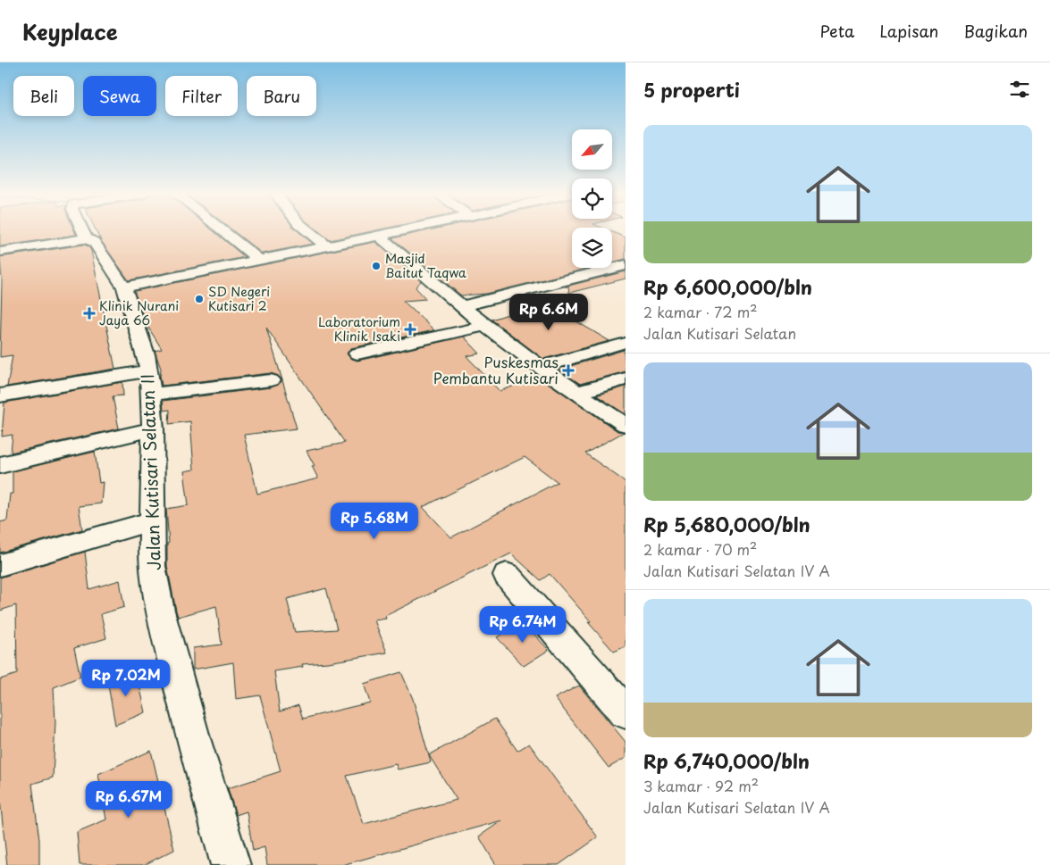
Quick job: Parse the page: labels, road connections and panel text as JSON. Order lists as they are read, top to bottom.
{
  "streets": {
    "street": ["Jalan Kutisari Selatan II"]
  },
  "places": {
    "other": ["Masjid Baitut Taqwa", "SD Negeri Kutisari 2"],
    "health": ["Klinik Nurani Jaya 66", "Laboratorium Klinik Isaki", "Puskesmas Pembantu Kutisari"]
  },
  "north": "bottom left",
  "page": {
    "header": "Keyplace",
    "nav": ["Peta", "Lapisan", "Bagikan"],
    "heading": "5 properti",
    "chip": [
      "Beli",
      "Sewa",
      "Filter",
      "Baru"
    ],
    "list": [
      {
        "name": "Rp 6,600,000/bln",
        "note": "2 kamar · 72 m² · Jalan Kutisari Selatan"
      },
      {
        "name": "Rp 5,680,000/bln",
        "note": "2 kamar · 70 m² · Jalan Kutisari Selatan IV A"
      },
      {
        "name": "Rp 6,740,000/bln",
        "note": "3 kamar · 92 m² · Jalan Kutisari Selatan IV A"
      }
    ],
    "price": [
      "Rp 6.6M",
      "Rp 5.68M",
      "Rp 6.74M",
      "Rp 7.02M",
      "Rp 6.67M"
    ]
  }
}
